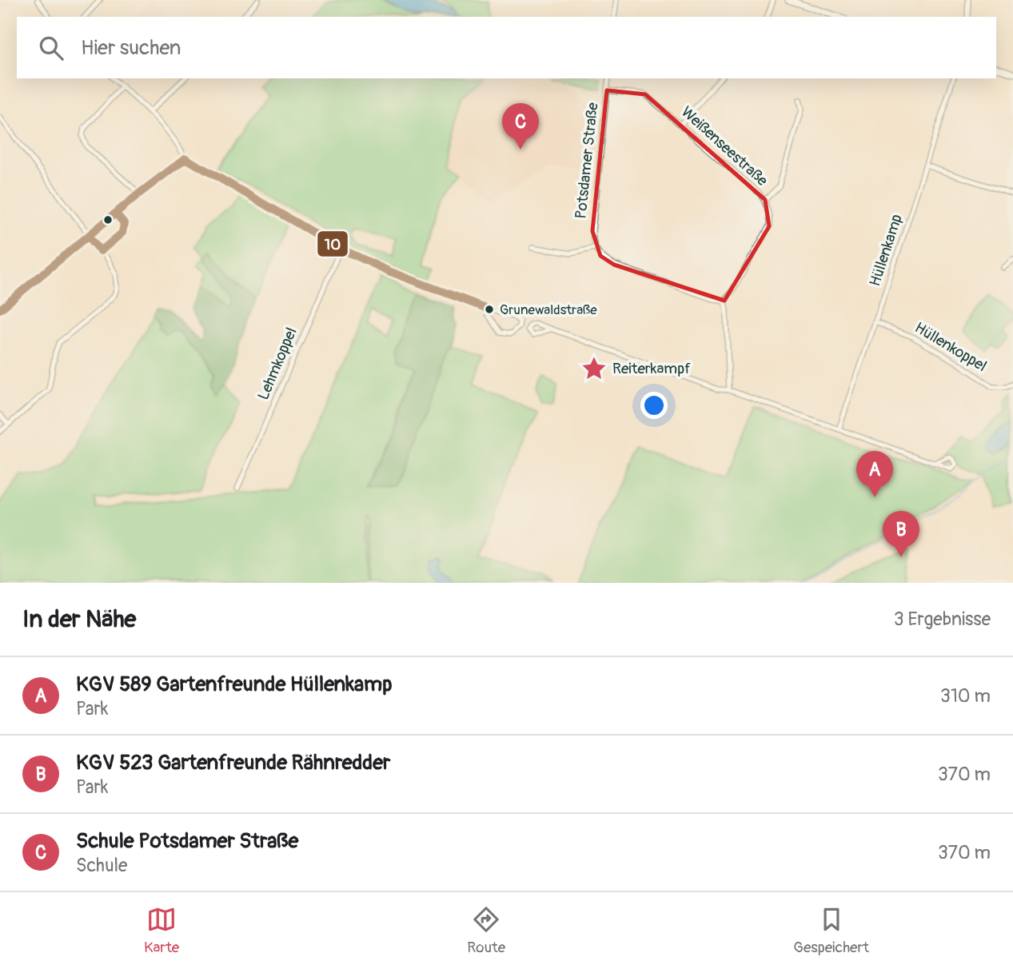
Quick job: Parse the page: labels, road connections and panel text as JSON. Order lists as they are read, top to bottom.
{
  "streets": {
    "street": [
      "Weißenseestraße",
      "Potsdamer Straße",
      "Hüllenkamp",
      "Hüllenkoppel",
      "Lehmkoppel"
    ]
  },
  "crossings": [
    ["Weißenseestraße", "Potsdamer Straße"],
    ["Hüllenkamp", "Hüllenkoppel"]
  ],
  "places": {
    "other": ["Grunewaldstraße"],
    "place": ["Reiterkampf"]
  },
  "lines": ["transit line 10"],
  "page": {
    "search": "Hier suchen",
    "pins": ["C", "A", "B"],
    "heading": ["In der Nähe", "3 Ergebnisse"],
    "list": [
      {
        "mark": "A",
        "name": "KGV 589 Gartenfreunde Hüllenkamp",
        "note": "Park",
        "value": "310 m"
      },
      {
        "mark": "B",
        "name": "KGV 523 Gartenfreunde Rähnredder",
        "note": "Park",
        "value": "370 m"
      },
      {
        "mark": "C",
        "name": "Schule Potsdamer Straße",
        "note": "Schule",
        "value": "370 m"
      }
    ],
    "nav": ["Karte", "Route", "Gespeichert"]
  }
}
